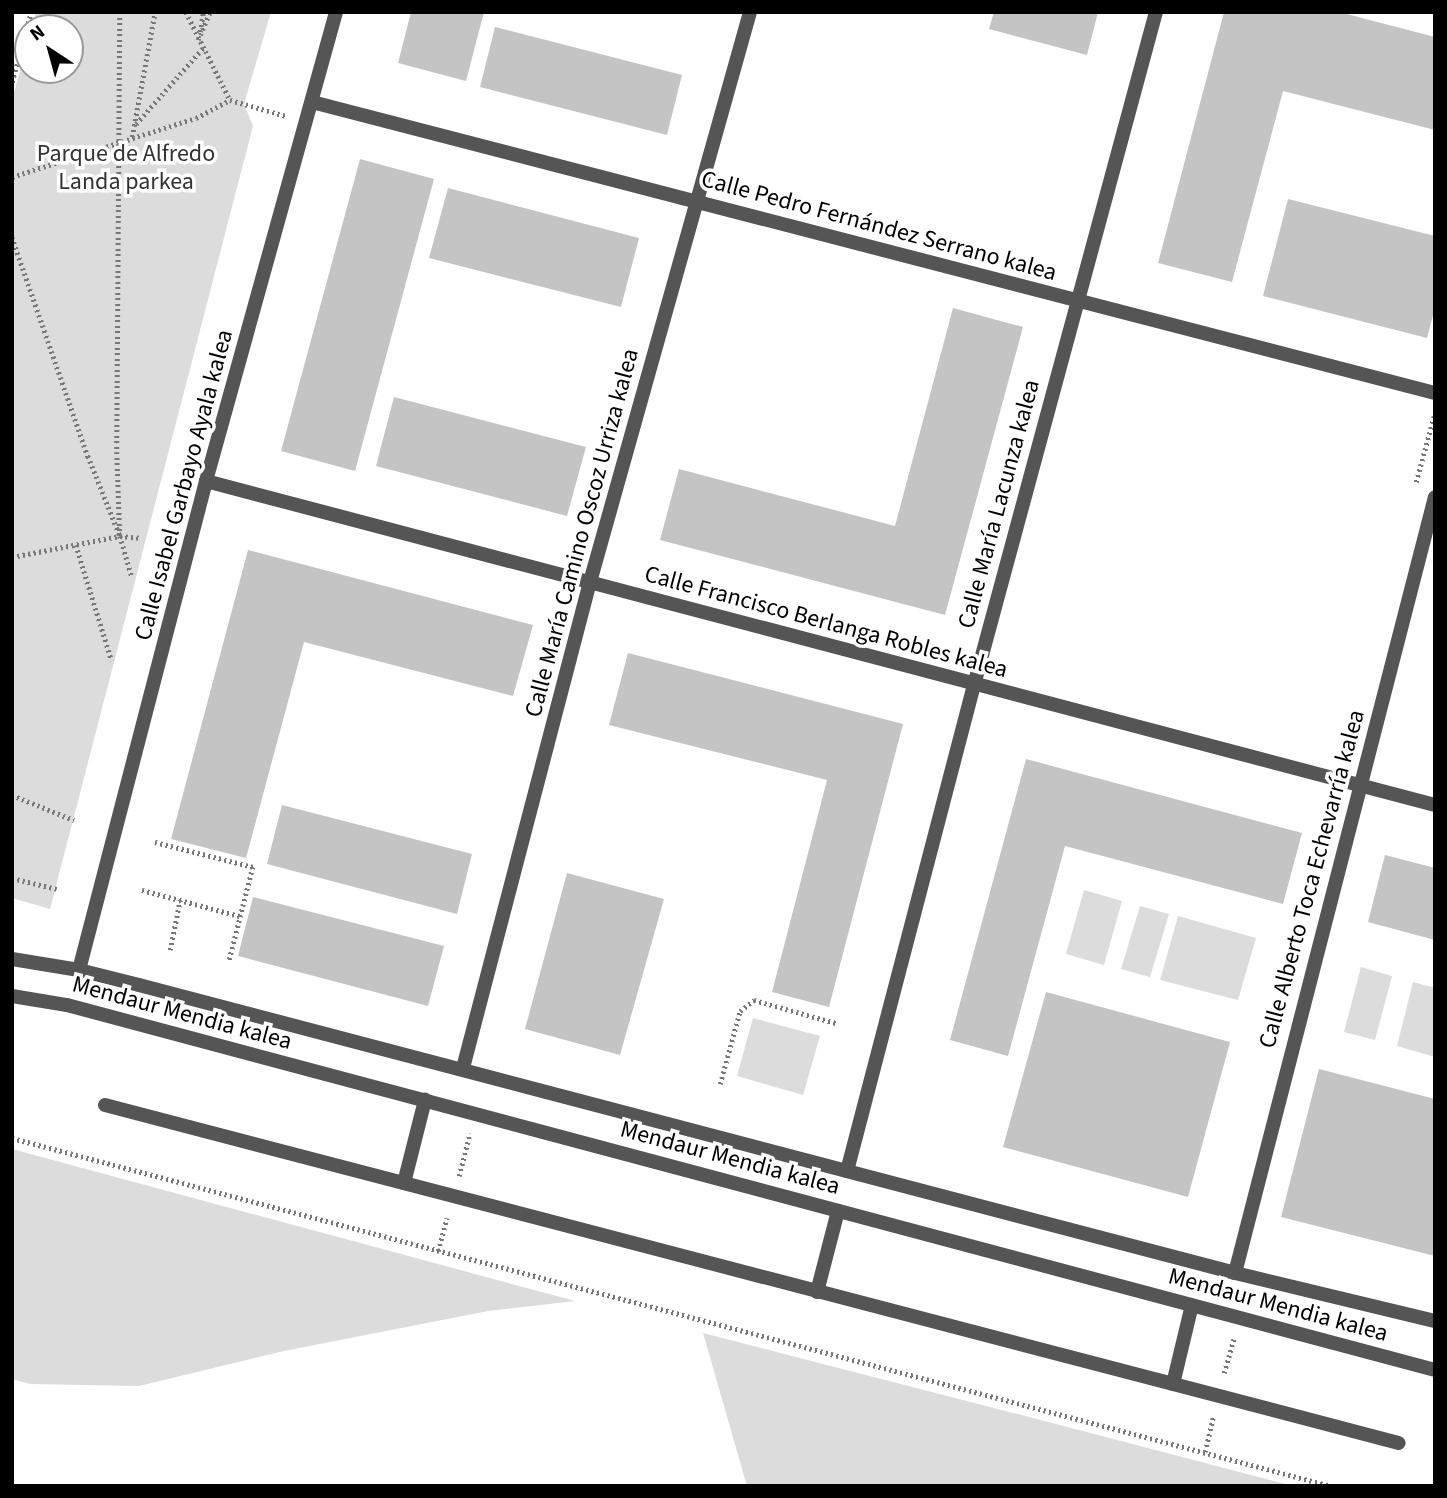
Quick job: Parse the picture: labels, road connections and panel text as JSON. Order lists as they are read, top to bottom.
{
  "streets": {
    "street": [
      "Calle Pedro Fernández Serrano kalea",
      "Calle Isabel Garbayo Ayala kalea",
      "Calle María Lacunza kalea",
      "Calle María Camino Oscoz Urriza kalea",
      "Calle Francisco Berlanga Robles kalea",
      "Calle Alberto Toca Echevarría kalea",
      "Mendaur Mendia kalea"
    ]
  },
  "crossings": [
    ["Calle Pedro Fernández Serrano kalea", "Calle Isabel Garbayo Ayala kalea"],
    ["Calle Pedro Fernández Serrano kalea", "Calle María Lacunza kalea"],
    ["Calle Pedro Fernández Serrano kalea", "Calle María Camino Oscoz Urriza kalea"],
    ["Calle Isabel Garbayo Ayala kalea", "Calle Francisco Berlanga Robles kalea"],
    ["Calle Isabel Garbayo Ayala kalea", "Mendaur Mendia kalea"],
    ["Calle María Lacunza kalea", "Calle Francisco Berlanga Robles kalea"],
    ["Calle María Lacunza kalea", "Mendaur Mendia kalea"],
    ["Calle María Camino Oscoz Urriza kalea", "Calle Francisco Berlanga Robles kalea"],
    ["Calle María Camino Oscoz Urriza kalea", "Mendaur Mendia kalea"],
    ["Calle Francisco Berlanga Robles kalea", "Calle Alberto Toca Echevarría kalea"],
    ["Calle Alberto Toca Echevarría kalea", "Mendaur Mendia kalea"]
  ],
  "parks": ["Parque de Alfredo Landa parkea"],
  "north": "top left"
}
